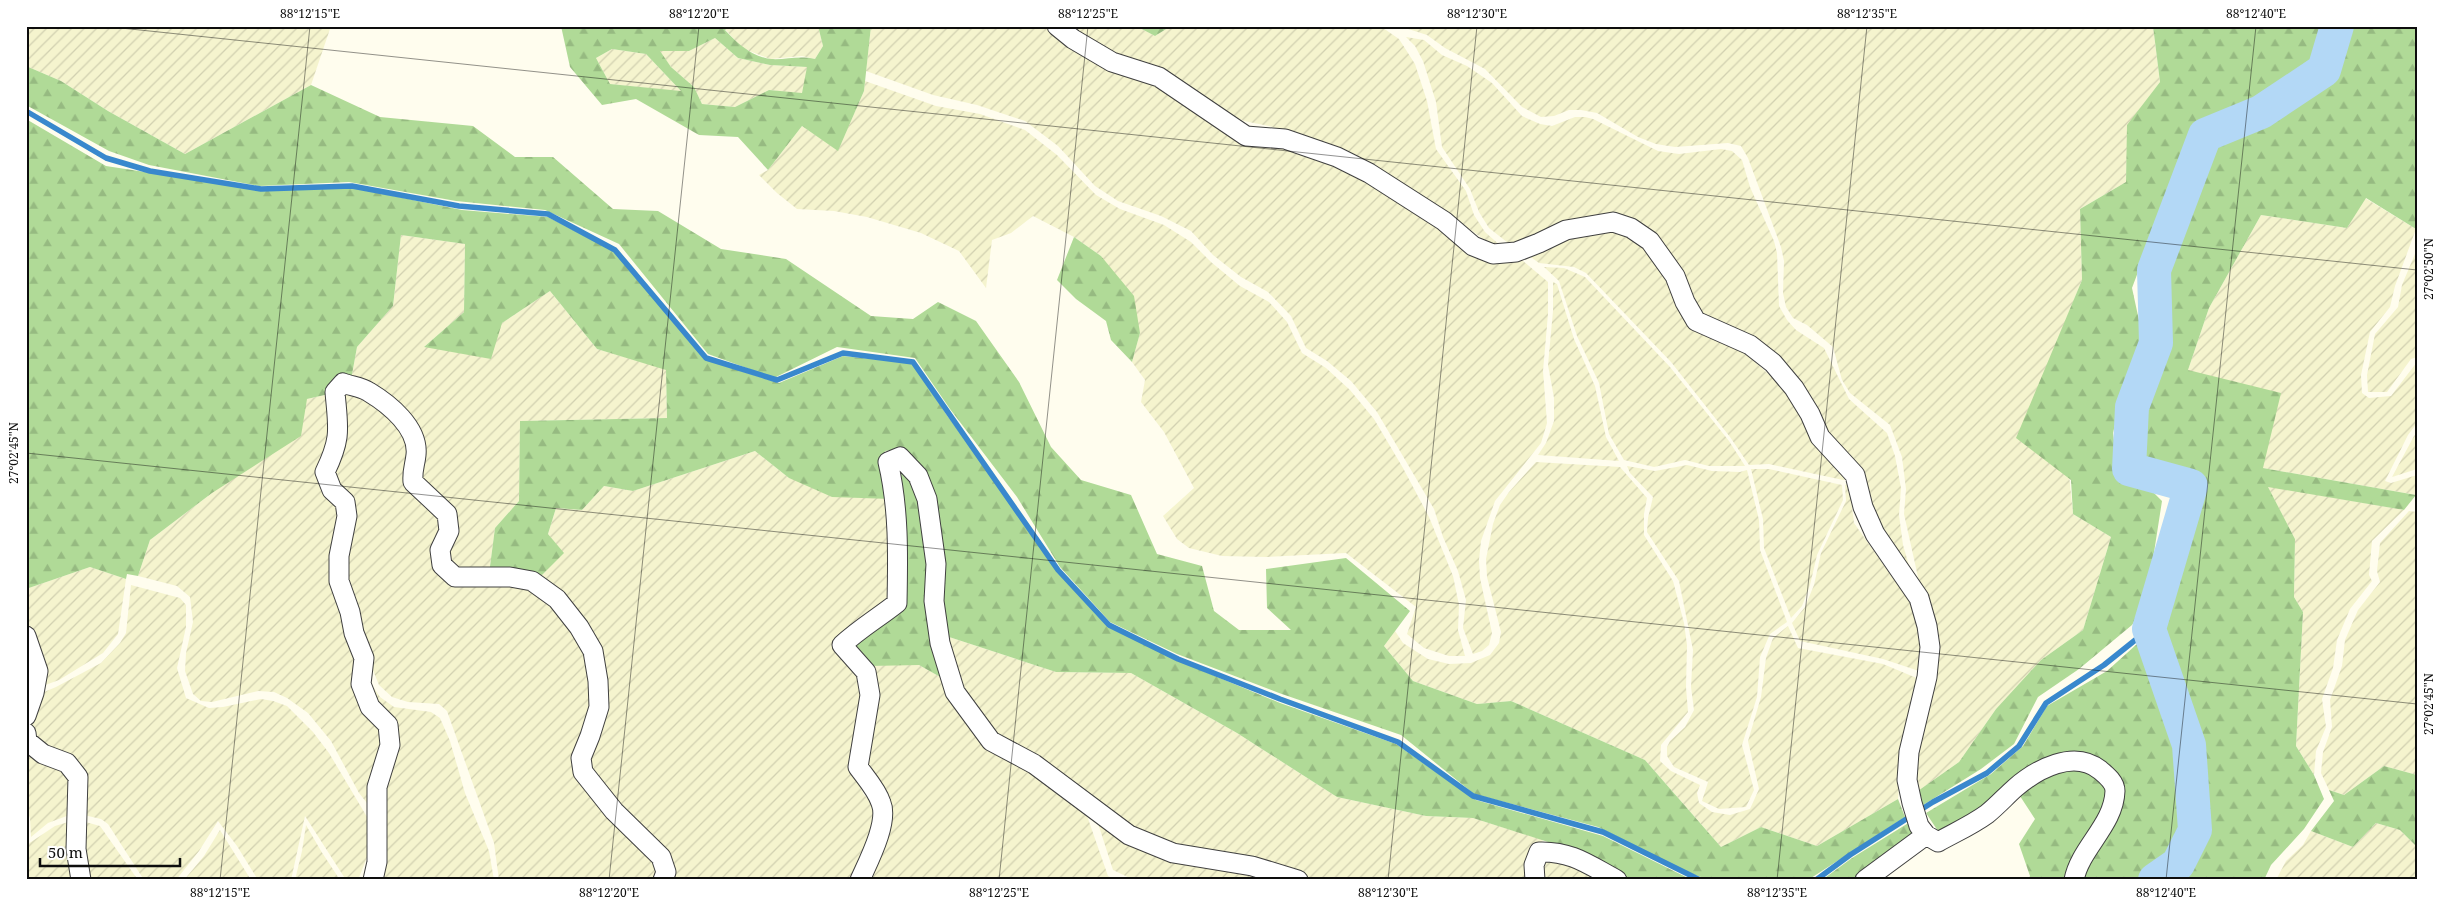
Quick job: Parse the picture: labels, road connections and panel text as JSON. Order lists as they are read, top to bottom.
{
  "scale_bar": "50 m",
  "coordinates": [
    "88°12'15\"E",
    "88°12'20\"E",
    "88°12'25\"E",
    "88°12'30\"E",
    "88°12'35\"E",
    "88°12'40\"E",
    "27°02'50\"N",
    "27°02'45\"N"
  ]
}
